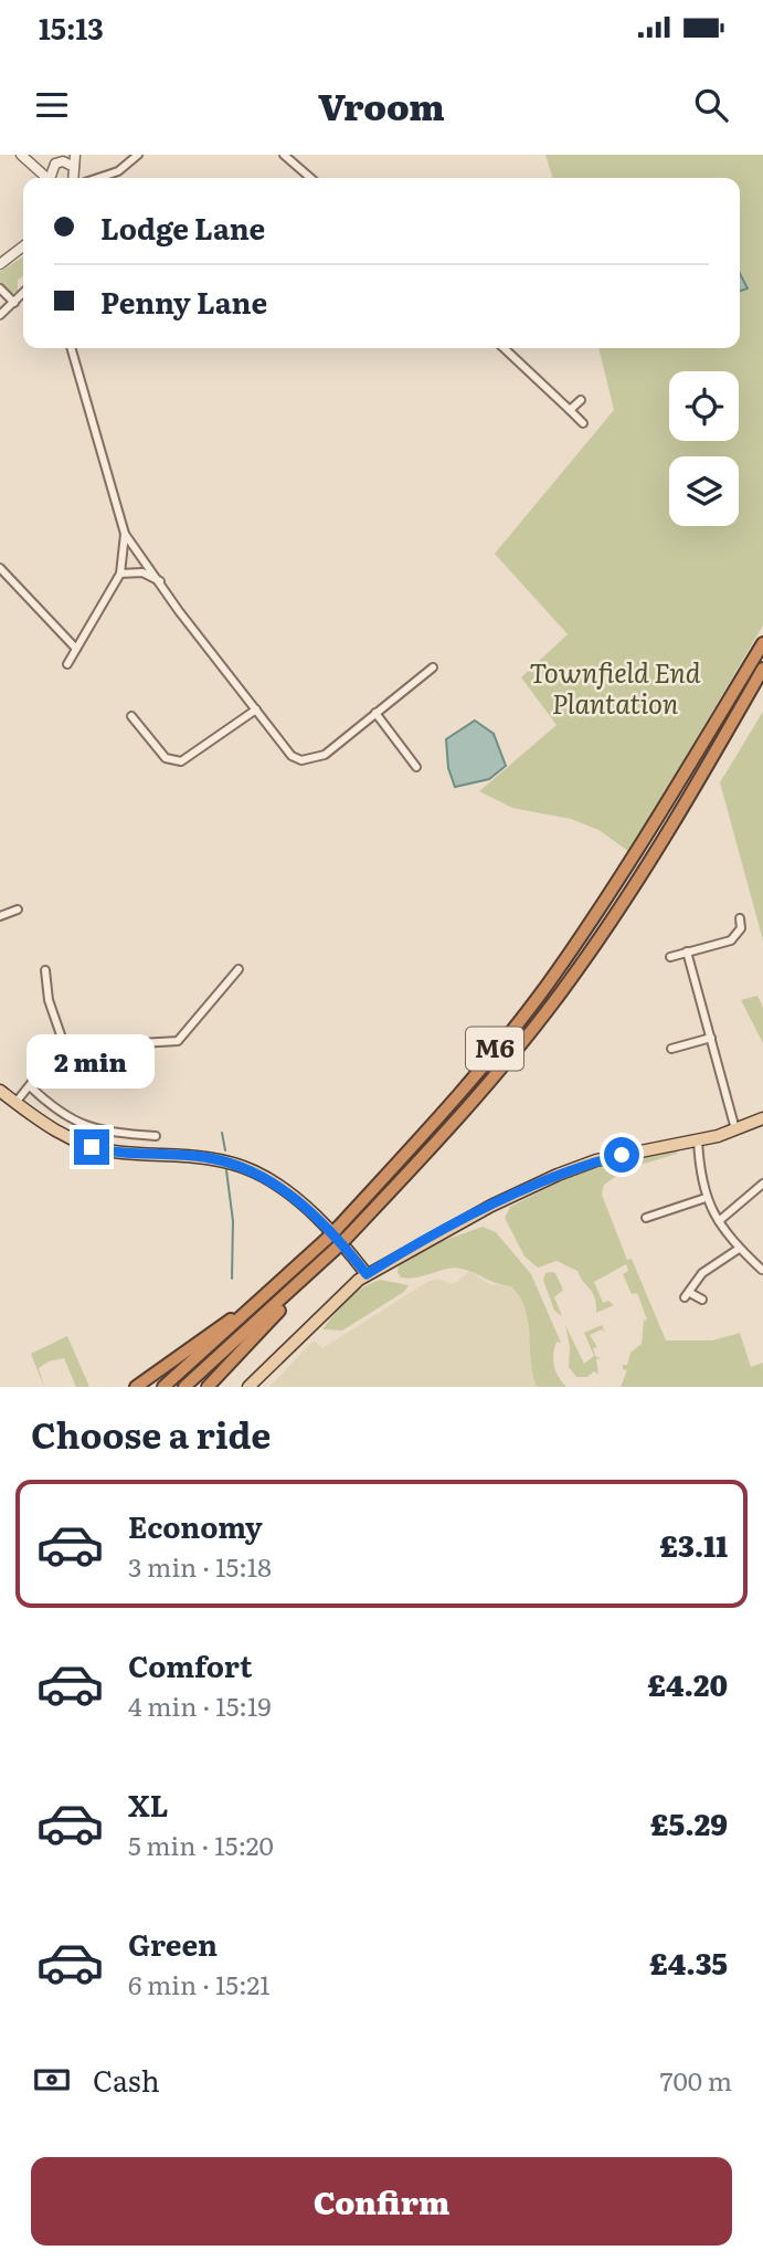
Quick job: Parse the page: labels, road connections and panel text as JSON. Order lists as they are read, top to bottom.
{
  "streets": {
    "highway": ["M6"]
  },
  "parks": ["Townfield End Plantation"],
  "page": {
    "status": "15:13",
    "header": "Vroom",
    "banner": ["Lodge Lane", "Penny Lane"],
    "bubble": "2 min",
    "heading": "Choose a ride",
    "list": [
      {
        "name": "Economy",
        "note": "3 min · 15:18",
        "value": "£3.11"
      },
      {
        "name": "Comfort",
        "note": "4 min · 15:19",
        "value": "£4.20"
      },
      {
        "name": "XL",
        "note": "5 min · 15:20",
        "value": "£5.29"
      },
      {
        "name": "Green",
        "note": "6 min · 15:21",
        "value": "£4.35"
      }
    ],
    "pay": ["Cash", "700 m"],
    "buttons": "Confirm"
  }
}
